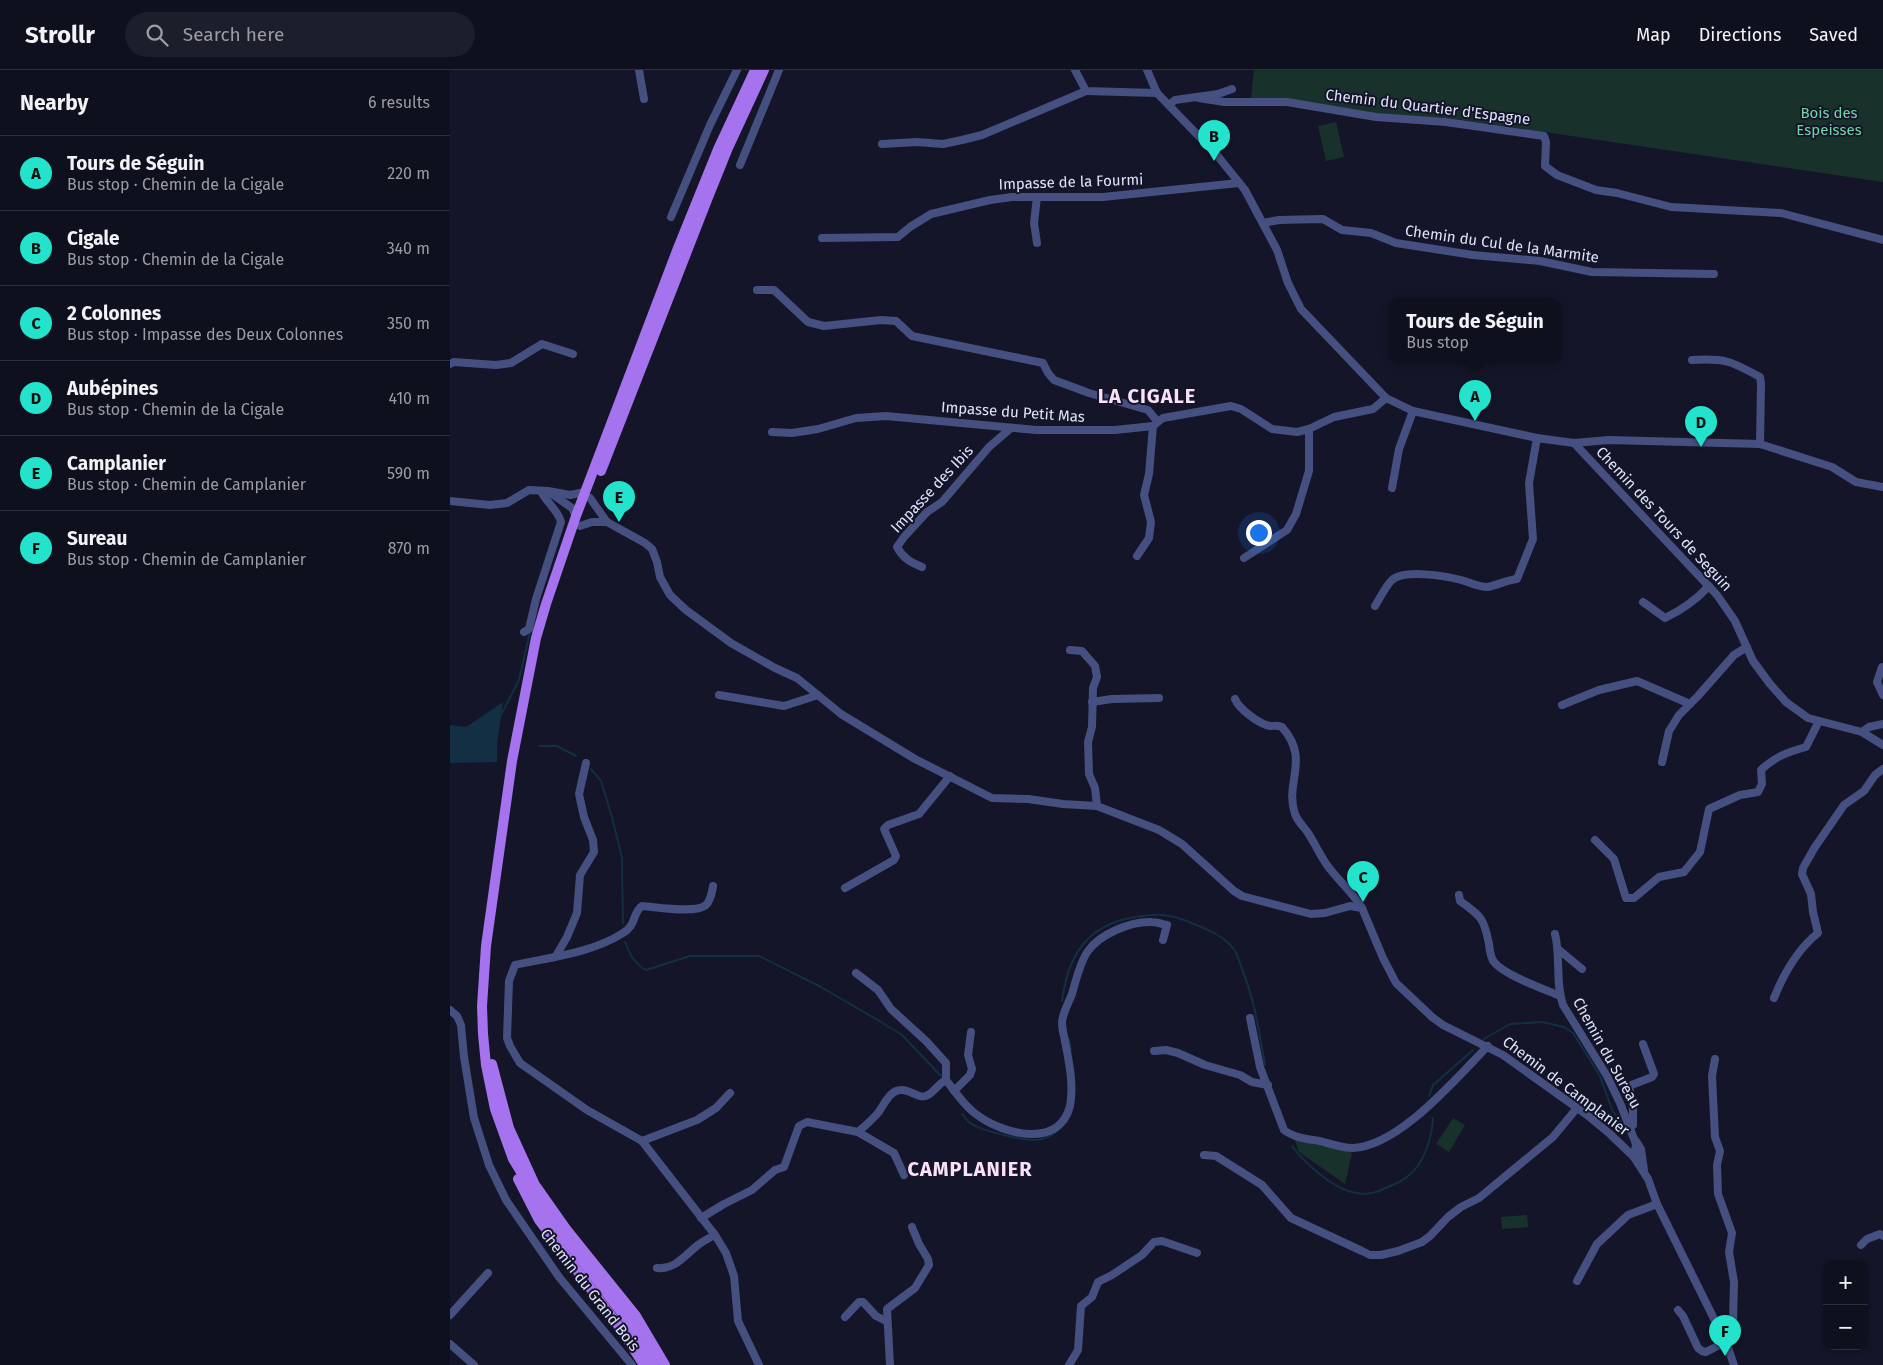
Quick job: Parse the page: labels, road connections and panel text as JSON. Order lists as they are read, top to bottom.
{
  "streets": {
    "street": [
      "Chemin du Quartier d'Espagne",
      "Impasse de la Fourmi",
      "Chemin du Cul de la Marmite",
      "Impasse du Petit Mas",
      "Impasse des Ibis",
      "Chemin des Tours de Seguin",
      "Chemin du Sureau",
      "Chemin de Camplanier",
      "Chemin du Grand Bois"
    ]
  },
  "crossings": [
    ["Impasse du Petit Mas", "Impasse des Ibis"],
    ["Chemin du Sureau", "Chemin de Camplanier"]
  ],
  "districts": ["LA CIGALE", "CAMPLANIER"],
  "parks": ["Bois des Espeisses"],
  "page": {
    "header": "Strollr",
    "search": "Search here",
    "nav": ["Map", "Directions", "Saved"],
    "heading": ["Nearby", "6 results"],
    "pins": [
      "B",
      "A",
      "D",
      "E",
      "C",
      "F"
    ],
    "list": [
      {
        "mark": "A",
        "name": "Tours de Séguin",
        "note": "Bus stop · Chemin de la Cigale",
        "value": "220 m"
      },
      {
        "mark": "B",
        "name": "Cigale",
        "note": "Bus stop · Chemin de la Cigale",
        "value": "340 m"
      },
      {
        "mark": "C",
        "name": "2 Colonnes",
        "note": "Bus stop · Impasse des Deux Colonnes",
        "value": "350 m"
      },
      {
        "mark": "D",
        "name": "Aubépines",
        "note": "Bus stop · Chemin de la Cigale",
        "value": "410 m"
      },
      {
        "mark": "E",
        "name": "Camplanier",
        "note": "Bus stop · Chemin de Camplanier",
        "value": "590 m"
      },
      {
        "mark": "F",
        "name": "Sureau",
        "note": "Bus stop · Chemin de Camplanier",
        "value": "870 m"
      }
    ],
    "popup": ["Tours de Séguin", "Bus stop"],
    "map_buttons": ["+", "−"]
  }
}
